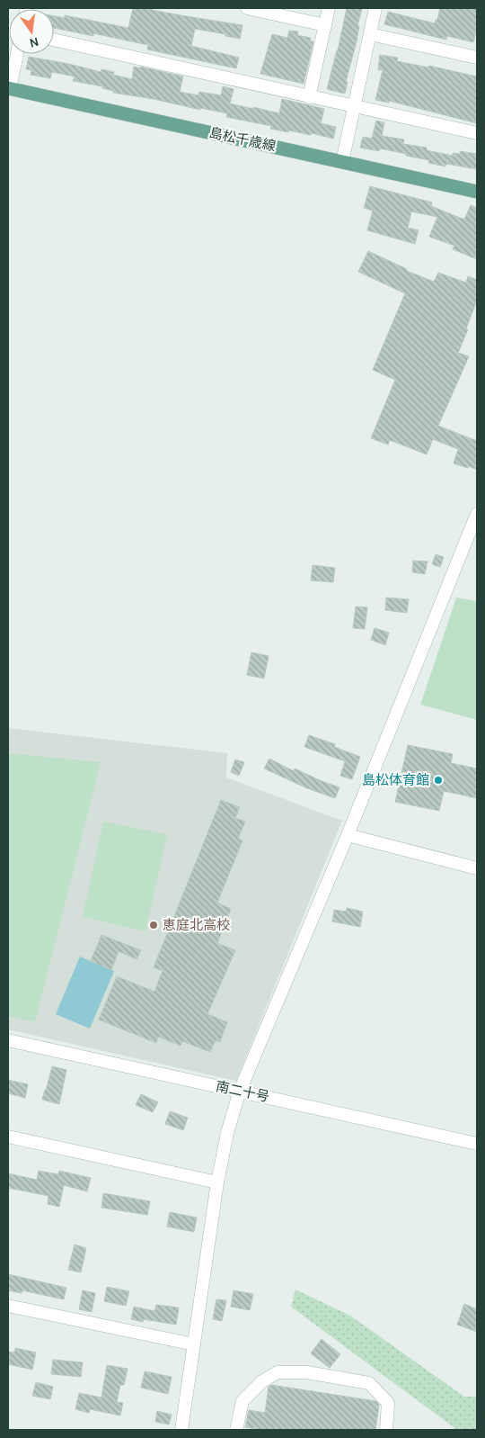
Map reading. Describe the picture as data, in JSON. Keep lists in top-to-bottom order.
{
  "streets": {
    "main road": ["島松千歳線"],
    "street": ["南二十号"]
  },
  "places": ["島松体育館", "恵庭北高校"],
  "north": "bottom"
}
